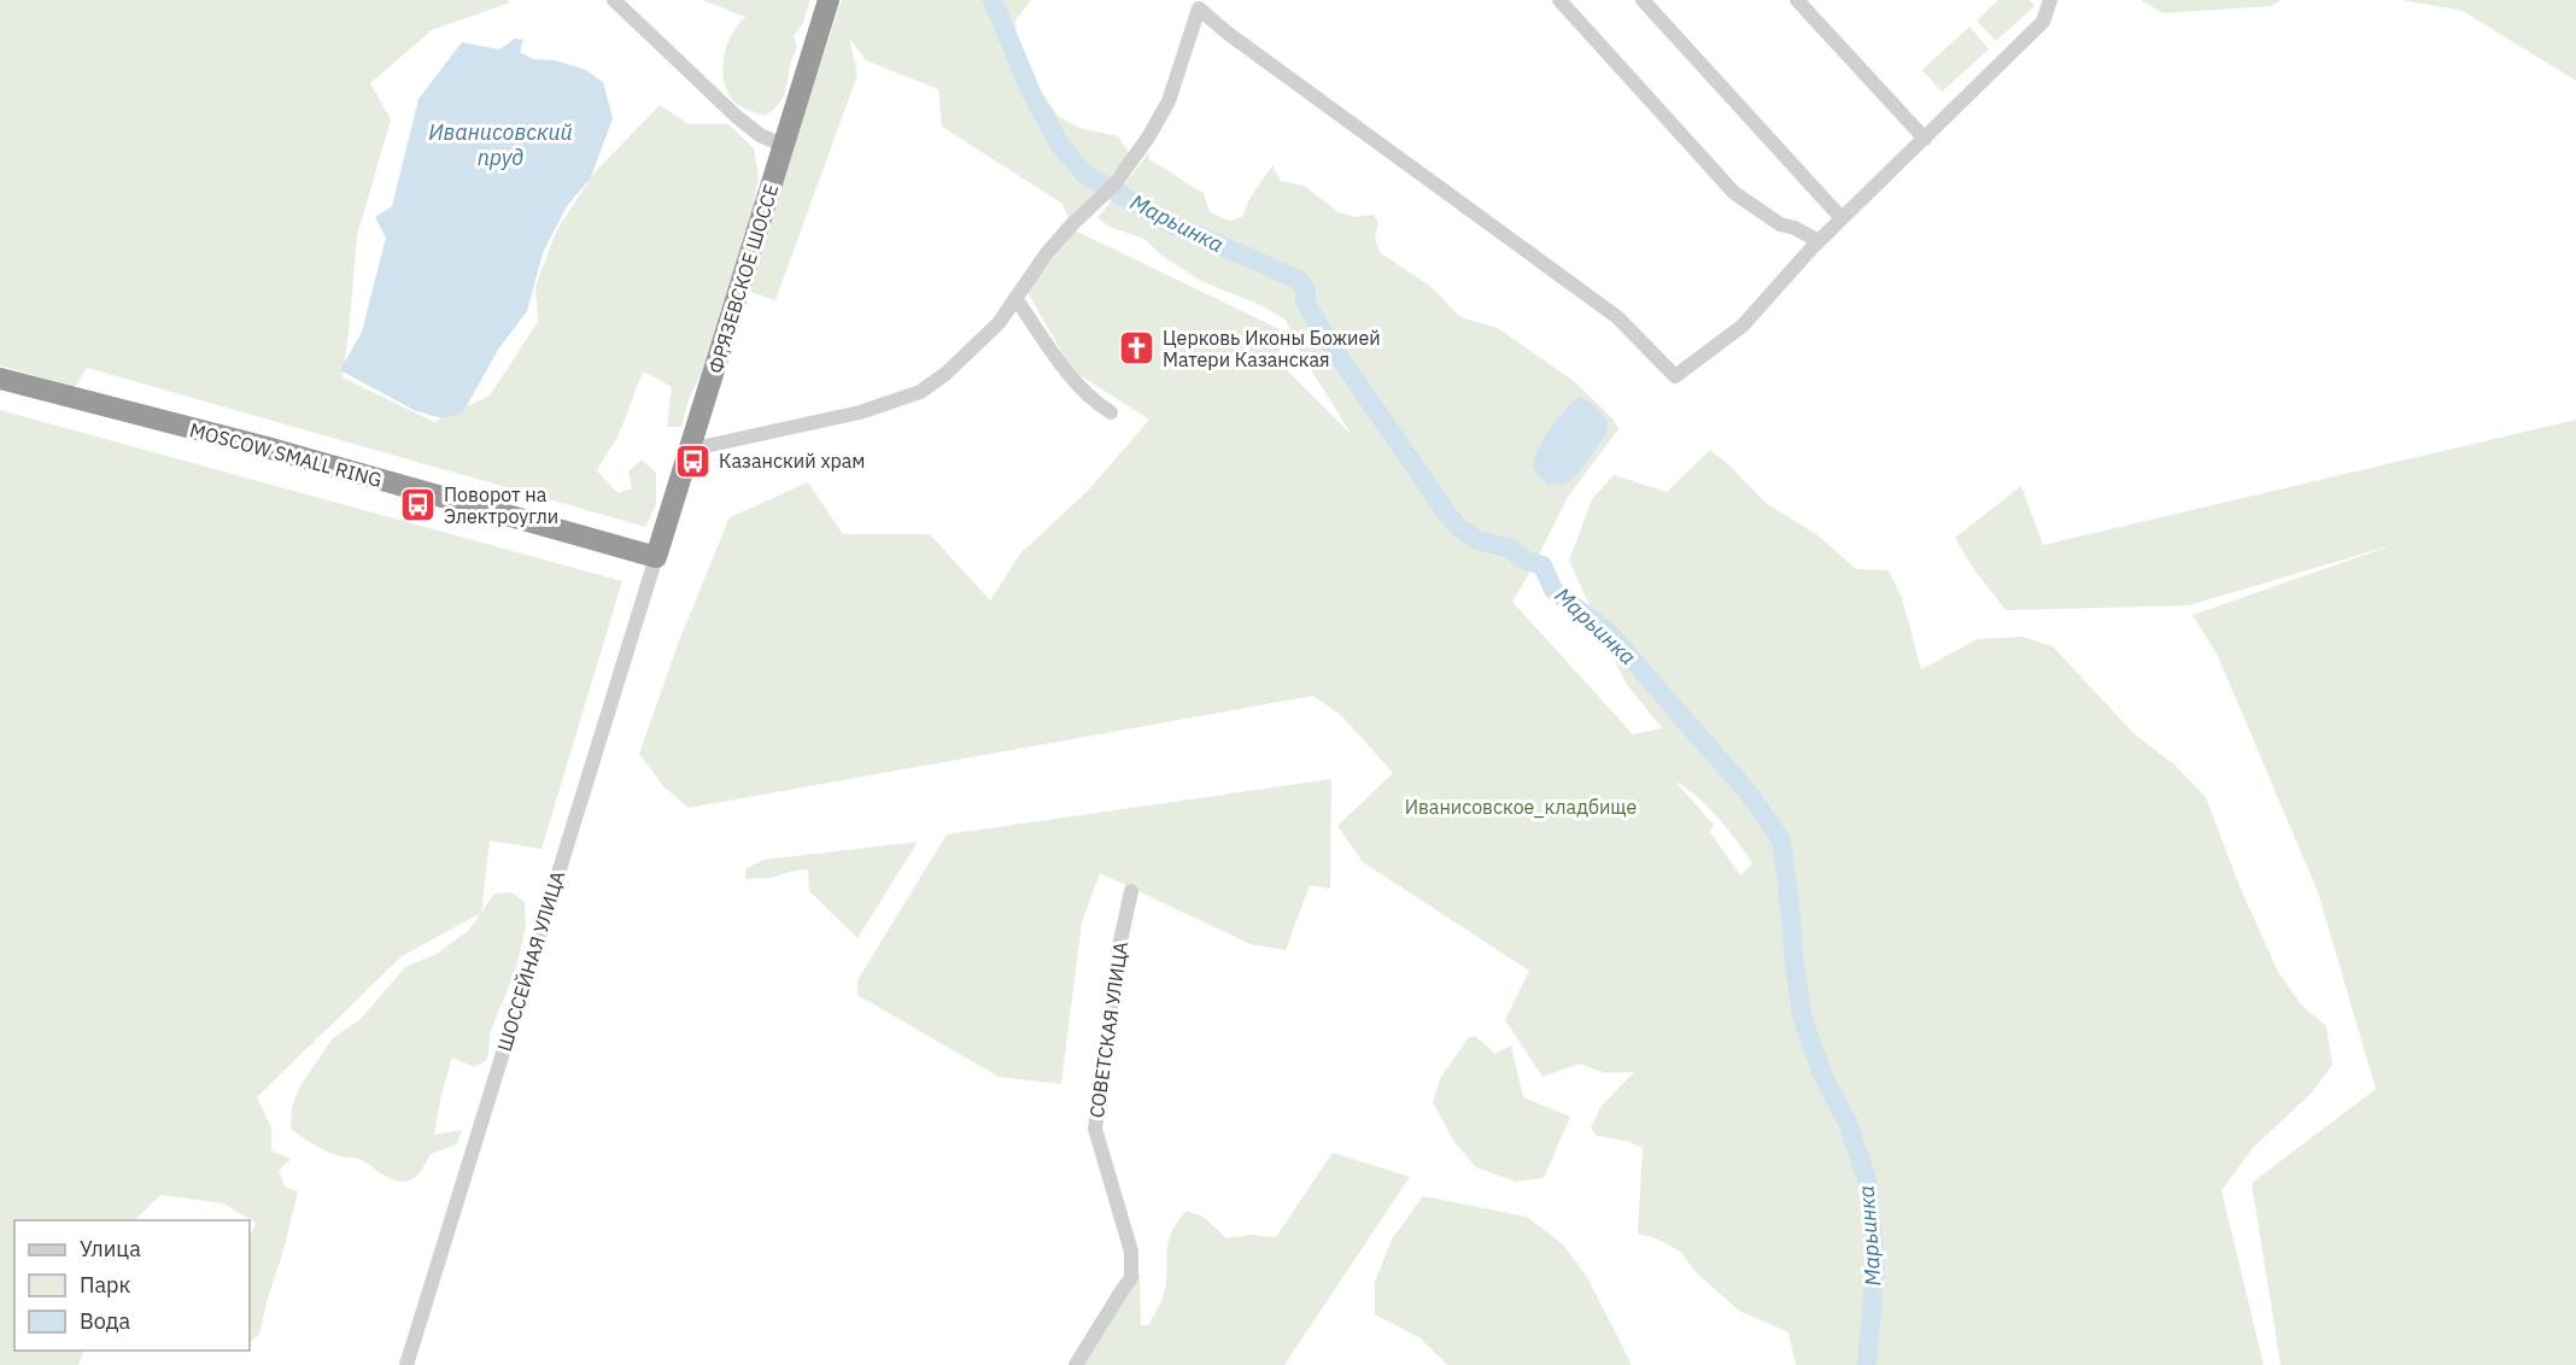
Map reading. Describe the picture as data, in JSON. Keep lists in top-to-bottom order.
{
  "streets": {
    "highway": ["ФРЯЗЕВСКОЕ ШОССЕ", "MOSCOW SMALL RING"],
    "street": ["ШОССЕЙНАЯ УЛИЦА", "СОВЕТСКАЯ УЛИЦА"]
  },
  "crossings": [
    ["ФРЯЗЕВСКОЕ ШОССЕ", "MOSCOW SMALL RING"],
    ["ФРЯЗЕВСКОЕ ШОССЕ", "ШОССЕЙНАЯ УЛИЦА"],
    ["MOSCOW SMALL RING", "ШОССЕЙНАЯ УЛИЦА"]
  ],
  "water": ["Иванисовский пруд", "Марьинка"],
  "parks": ["Иванисовское_кладбище"],
  "places": {
    "church": ["Церковь Иконы Божией Матери Казанская"],
    "bus stop": ["Казанский храм", "Поворот на Электроугли"]
  },
  "legend": ["Улица", "Парк", "Вода"]
}
